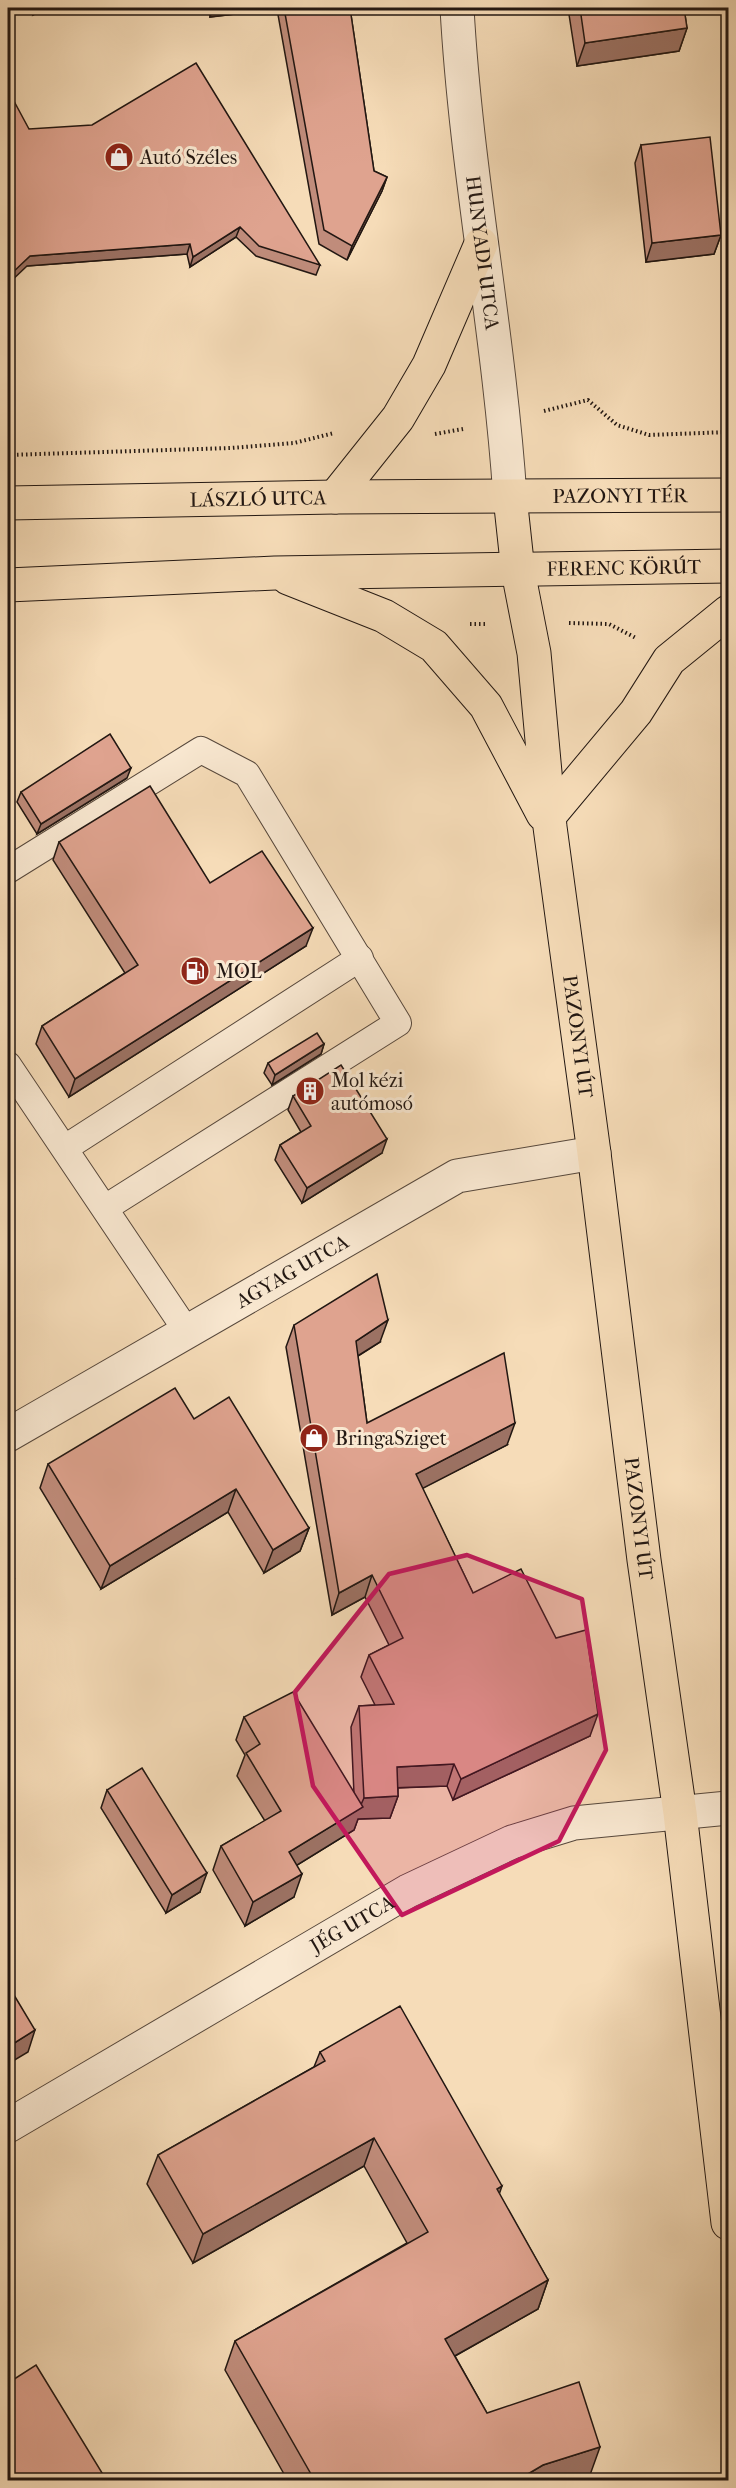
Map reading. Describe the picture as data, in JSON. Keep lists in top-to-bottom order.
{
  "streets": {
    "main road": [
      "PAZONYI TÉR",
      "LÁSZLÓ UTCA",
      "FERENC KÖRÚT",
      "PAZONYI ÚT"
    ],
    "street": ["HUNYADI UTCA", "AGYAG UTCA", "JÉG UTCA"]
  },
  "crossings": [
    ["HUNYADI UTCA", "PAZONYI TÉR"],
    ["HUNYADI UTCA", "LÁSZLÓ UTCA"],
    ["PAZONYI TÉR", "LÁSZLÓ UTCA"],
    ["PAZONYI ÚT", "AGYAG UTCA"],
    ["PAZONYI ÚT", "JÉG UTCA"]
  ],
  "places": {
    "shop": ["Autó Széles", "BringaSziget"],
    "fuel station": ["MOL"],
    "building": ["Mol kézi autómosó"]
  }
}
